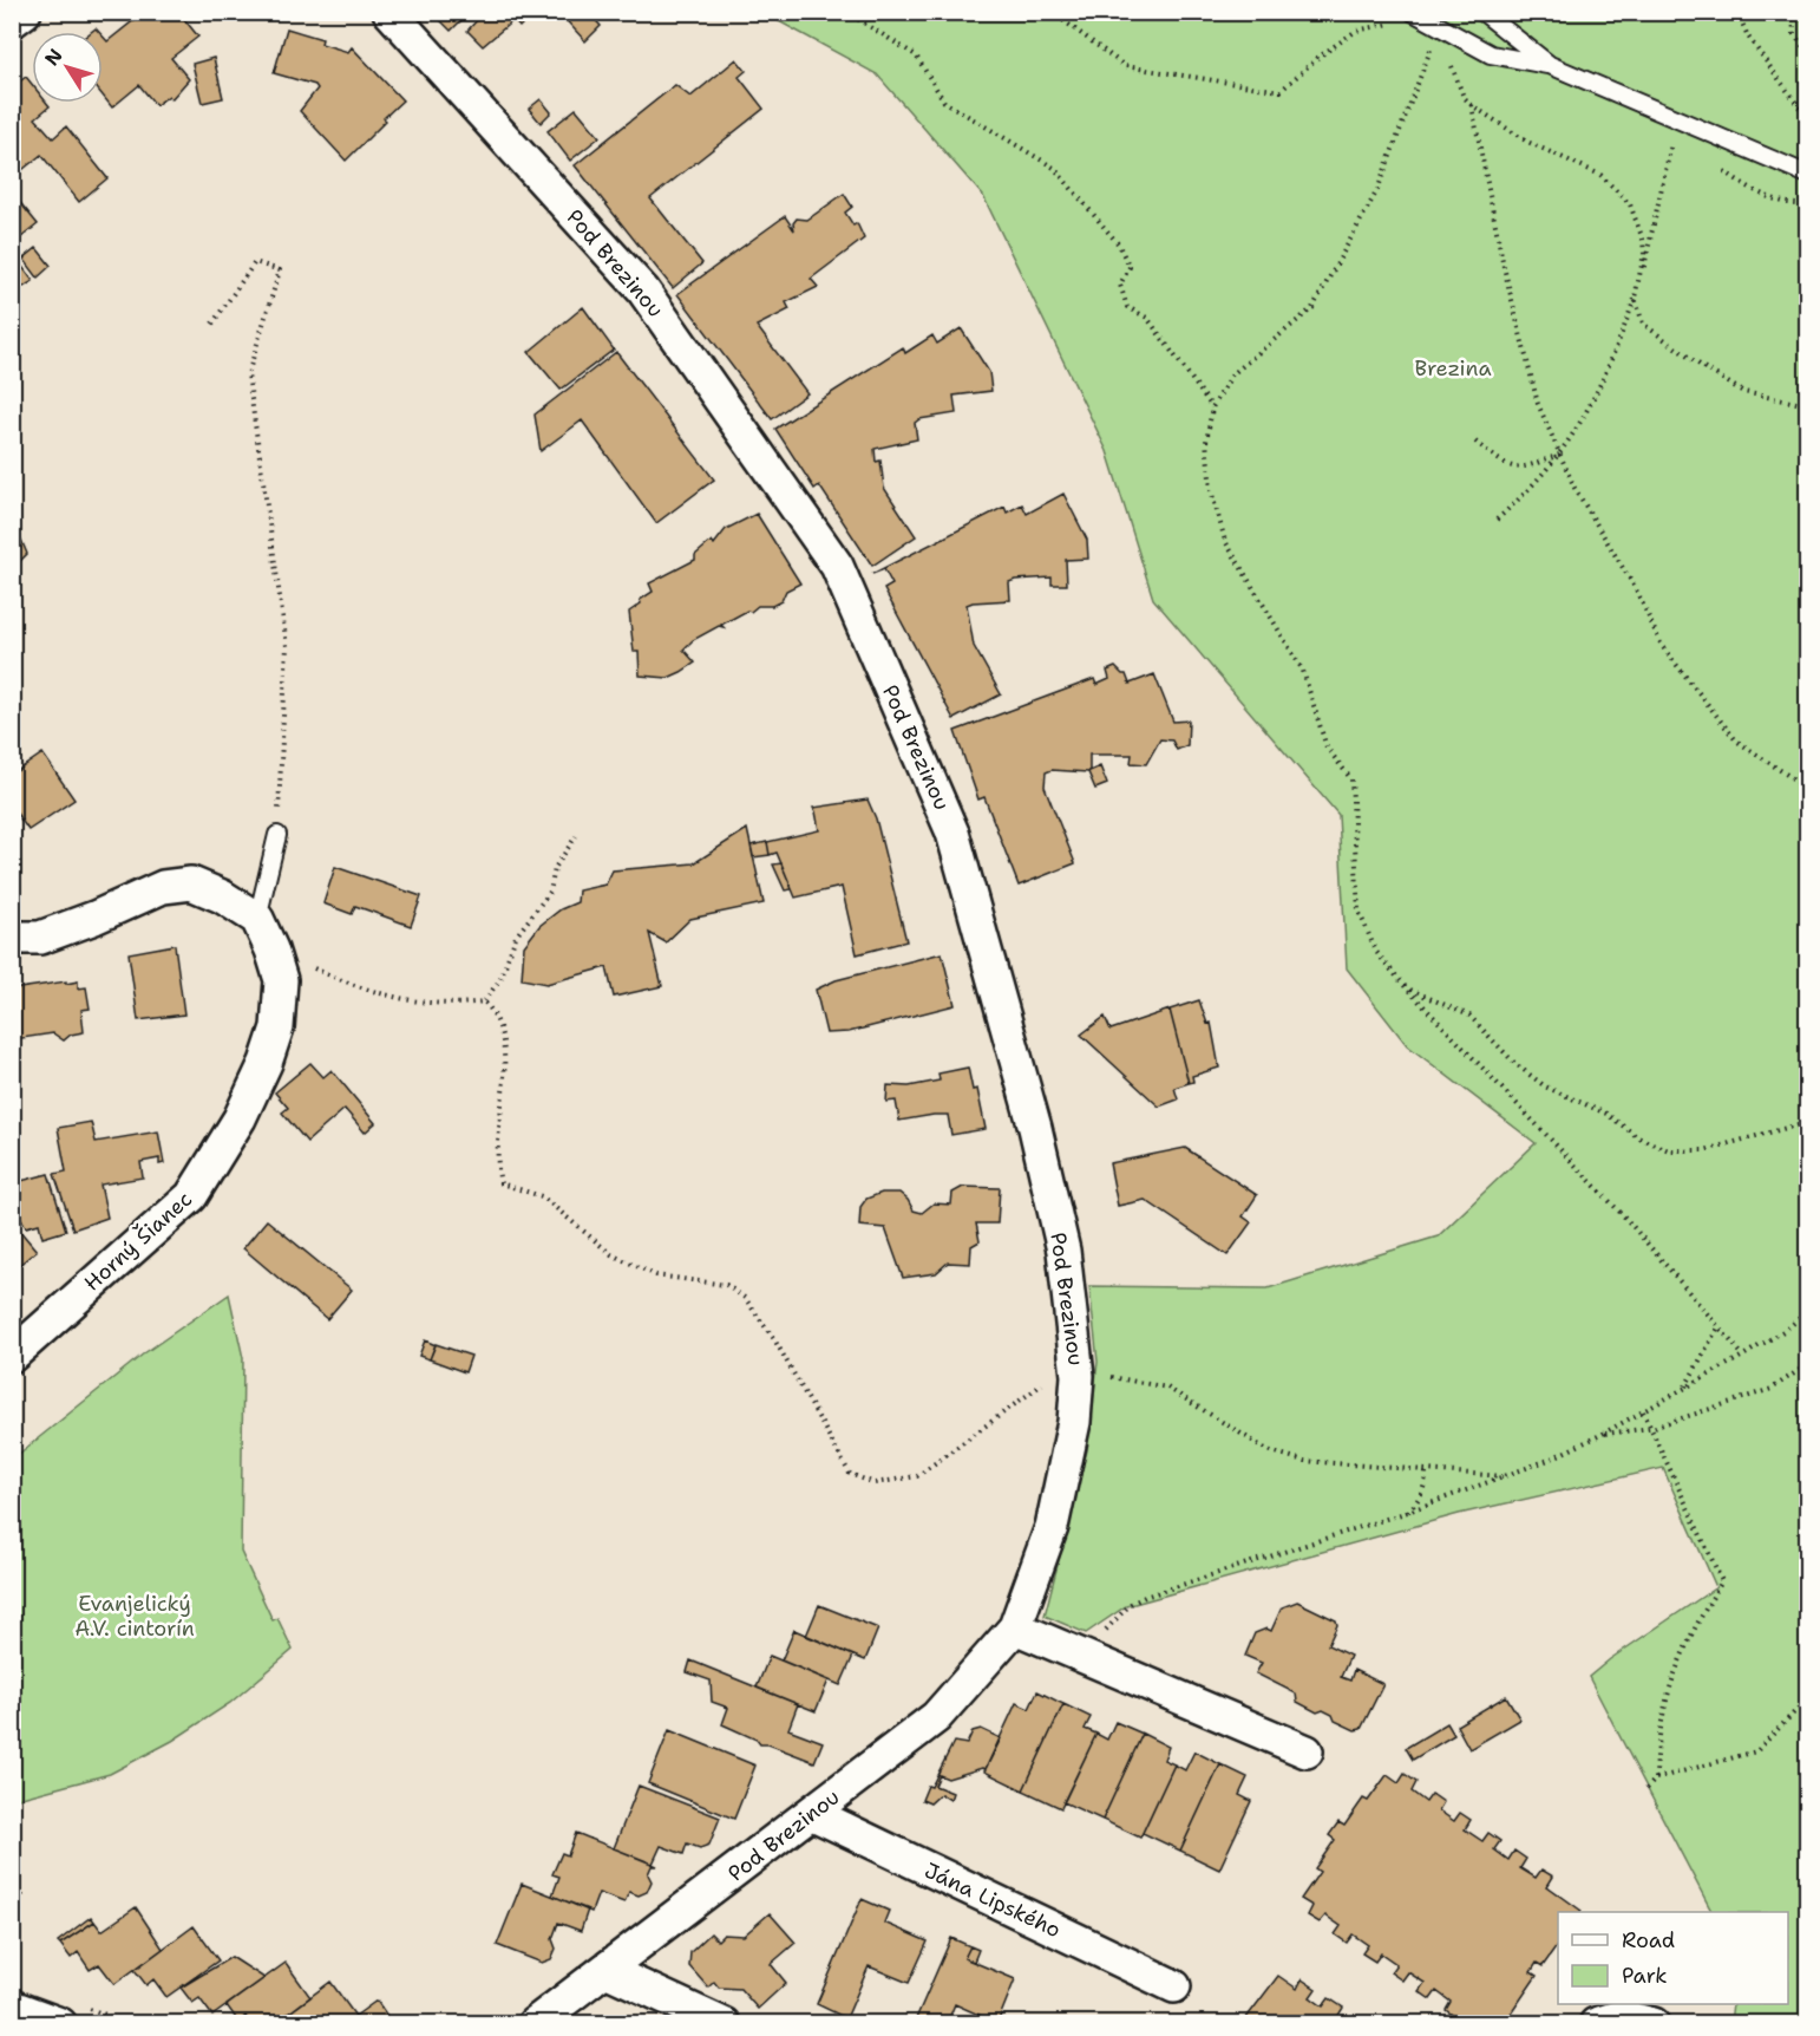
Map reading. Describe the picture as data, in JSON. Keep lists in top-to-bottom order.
{
  "streets": {
    "street": ["Pod Brezinou", "Horný Šianec", "Jána Lipského"]
  },
  "crossings": [
    ["Pod Brezinou", "Jána Lipského"]
  ],
  "parks": ["Brezina", "Evanjelický A.V. cintorín"],
  "legend": ["Road", "Park"],
  "north": "top left"
}
